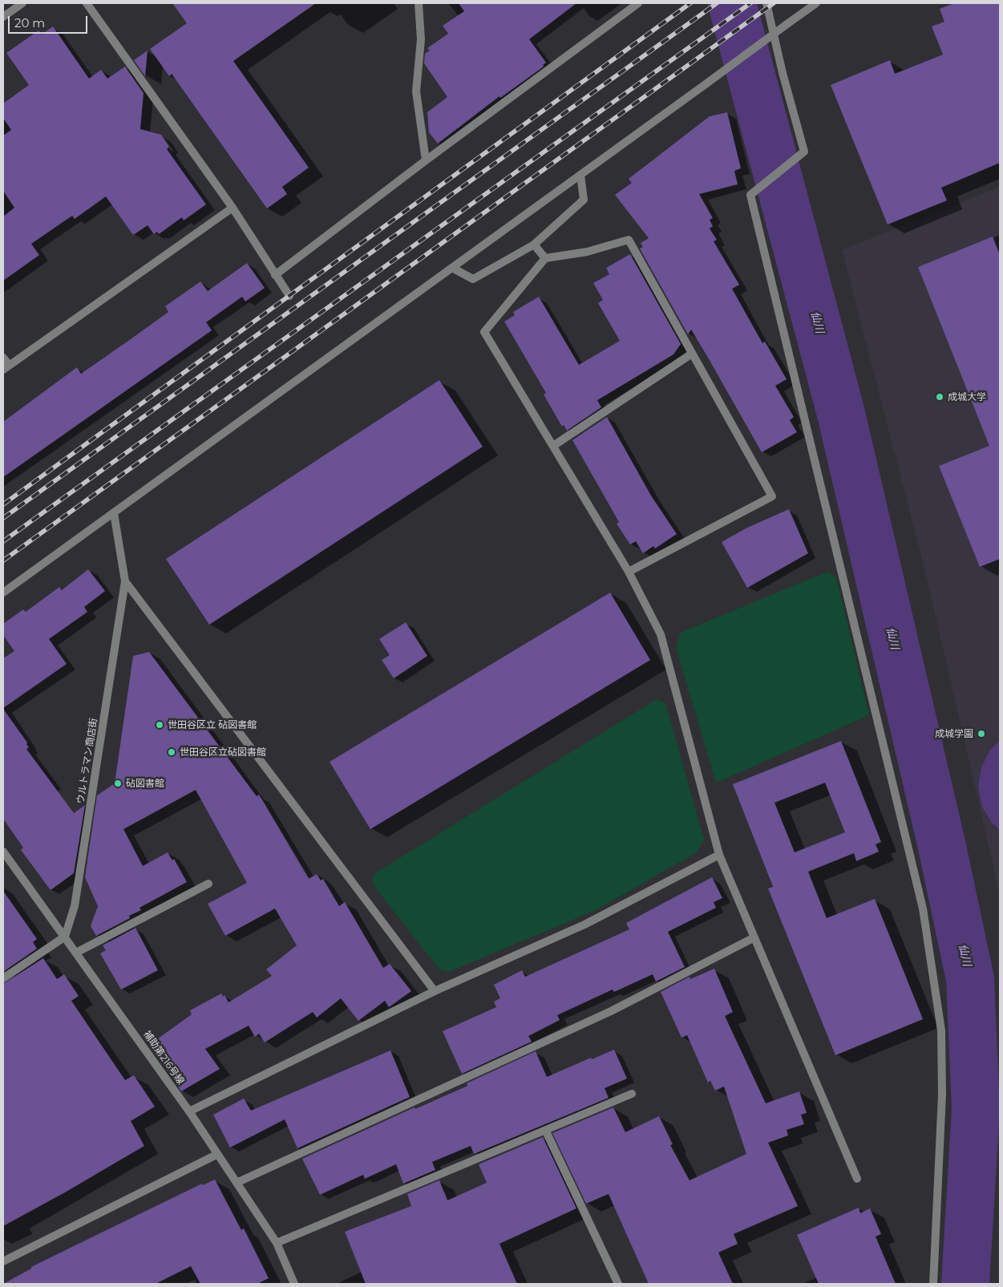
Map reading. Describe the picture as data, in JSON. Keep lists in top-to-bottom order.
{
  "streets": {
    "street": ["ウルトラマン商店街", "補助第216号線"]
  },
  "crossings": [
    ["ウルトラマン商店街", "補助第216号線"]
  ],
  "water": ["仙川"],
  "places": [
    "成城大学",
    "世田谷区立 砧図書館",
    "成城学園",
    "世田谷区立砧図書館",
    "砧図書館"
  ],
  "scale_bar": "20 m"
}
